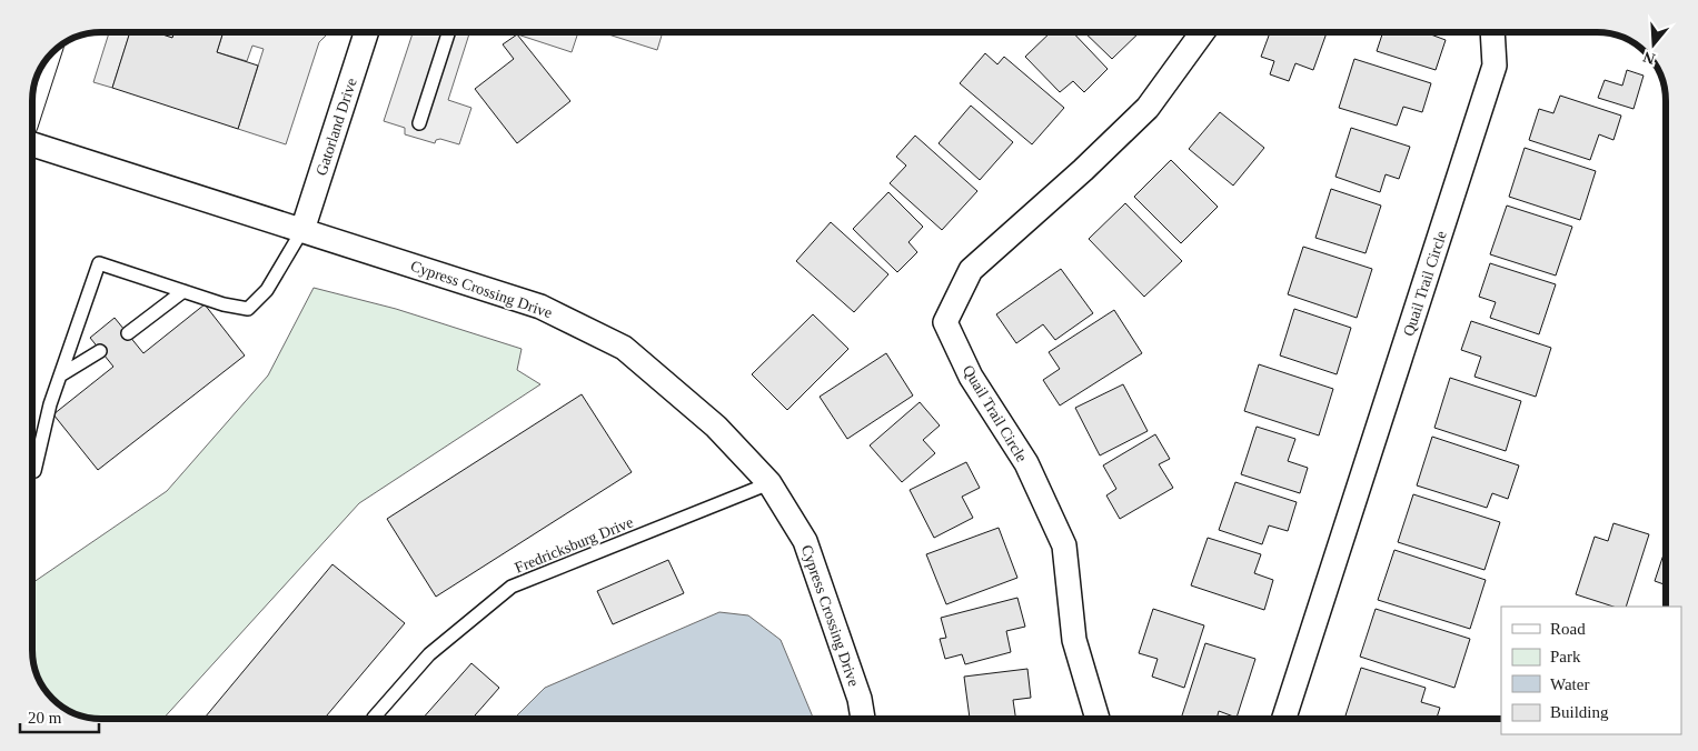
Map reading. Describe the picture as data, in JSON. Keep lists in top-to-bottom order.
{
  "streets": {
    "street": ["Gatorland Drive", "Quail Trail Circle", "Cypress Crossing Drive"],
    "lane": ["Fredricksburg Drive"]
  },
  "crossings": [
    ["Gatorland Drive", "Cypress Crossing Drive"],
    ["Cypress Crossing Drive", "Fredricksburg Drive"]
  ],
  "legend": [
    "Road",
    "Park",
    "Water",
    "Building"
  ],
  "scale_bar": "20 m",
  "north": "bottom"
}
